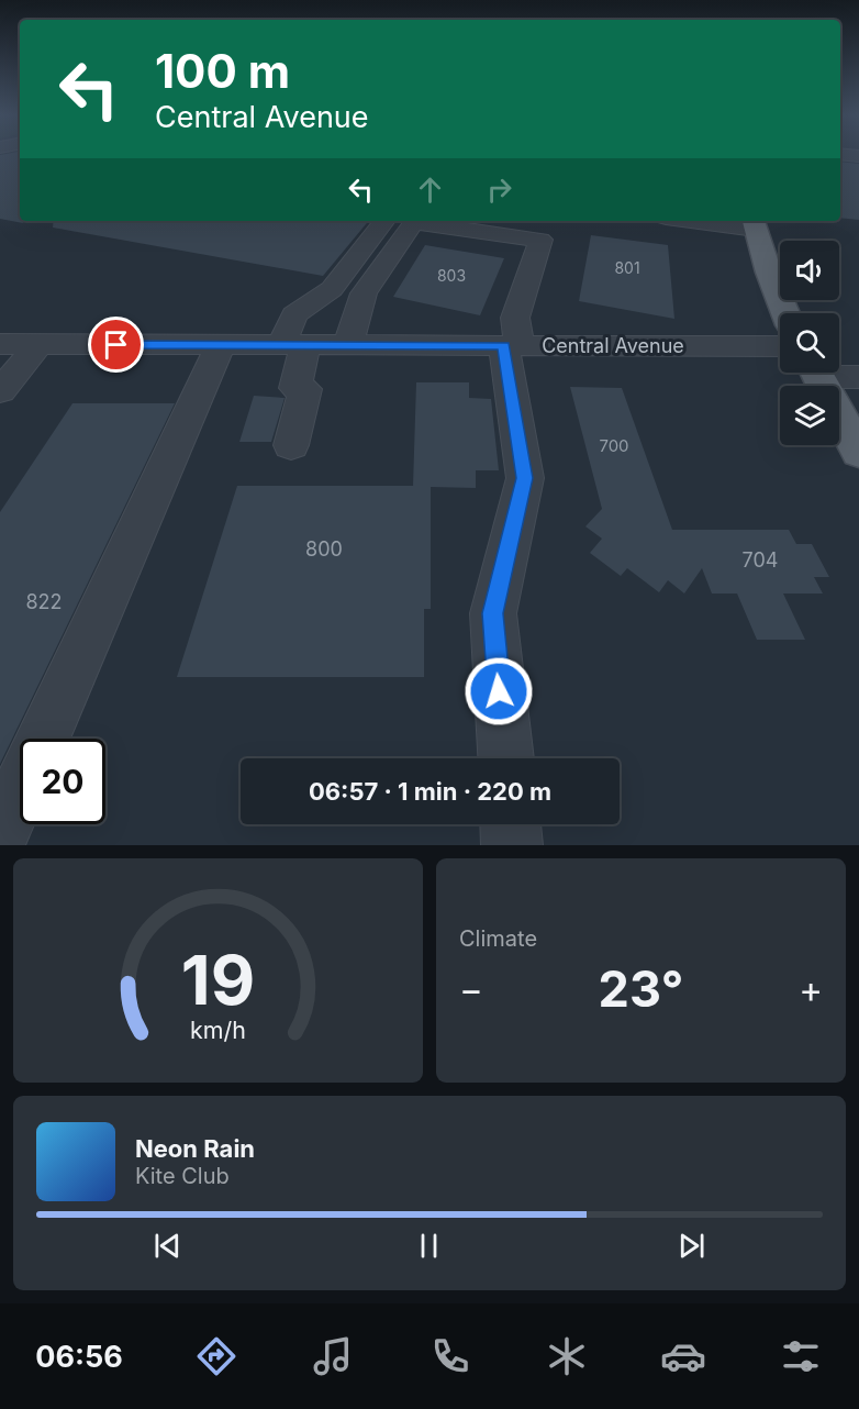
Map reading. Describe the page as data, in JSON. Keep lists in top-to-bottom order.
{
  "streets": {
    "street": ["Central Avenue"]
  },
  "house_numbers": [
    "801",
    "803",
    "700",
    "800",
    "704",
    "822"
  ],
  "page": {
    "turn": ["100 m", "Central Avenue"],
    "limit": "20",
    "trip": "06:57 · 1 min · 220 m",
    "tile": "Climate",
    "heat": ["−", "23°", "+"],
    "song": ["Neon Rain", "Kite Club"],
    "tabs": "06:56",
    "gauge": ["19", "km/h"]
  }
}
